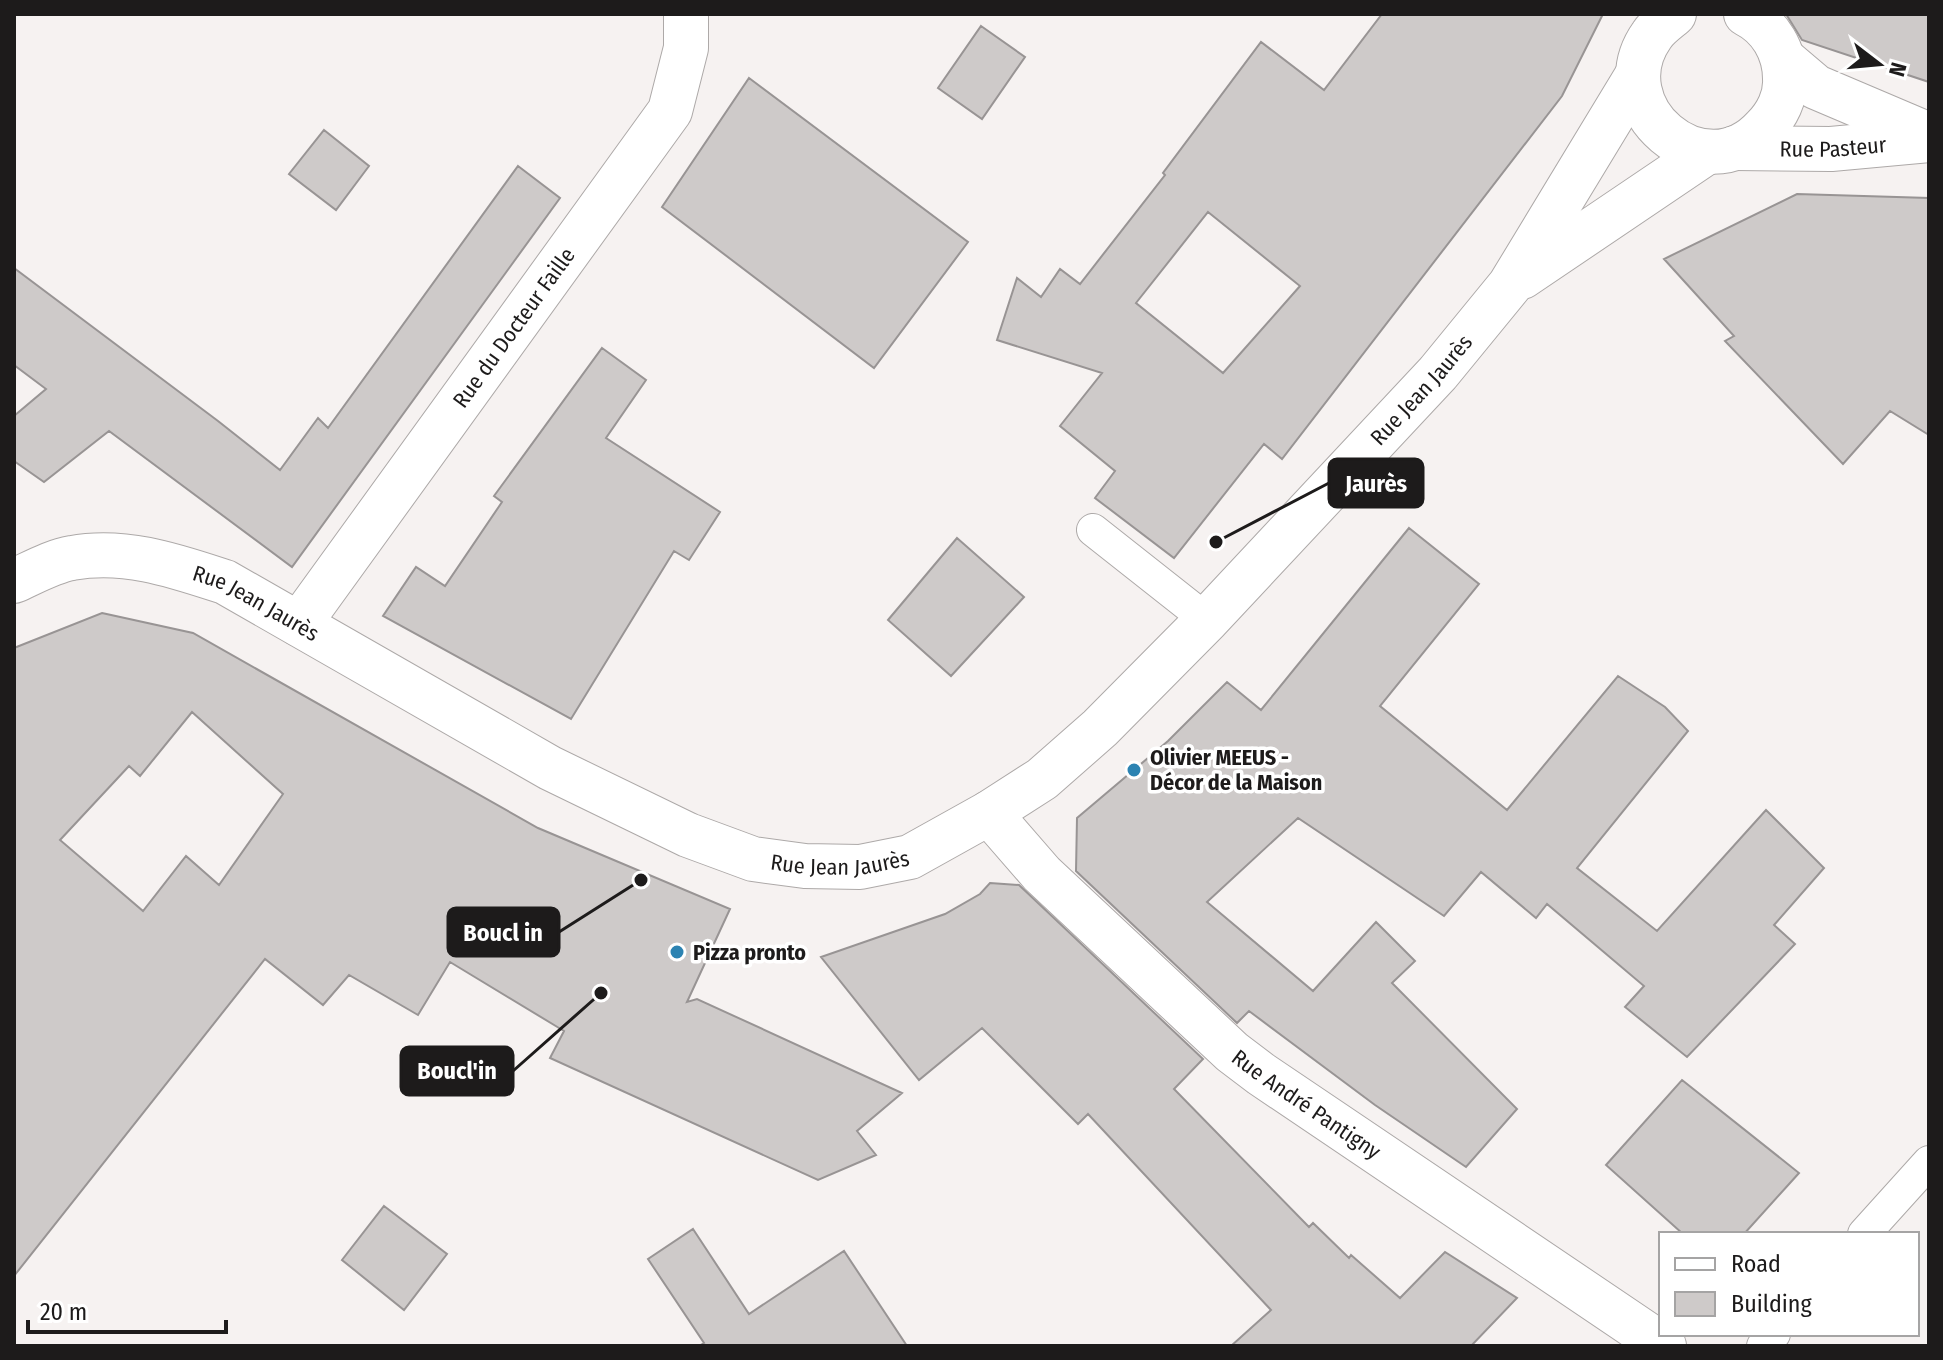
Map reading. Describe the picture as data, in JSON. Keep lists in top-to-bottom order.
{
  "streets": {
    "street": [
      "Rue Pasteur",
      "Rue du Docteur Faille",
      "Rue Jean Jaurès",
      "Rue André Pantigny"
    ]
  },
  "crossings": [
    ["Rue Pasteur", "Rue Jean Jaurès"],
    ["Rue du Docteur Faille", "Rue Jean Jaurès"],
    ["Rue Jean Jaurès", "Rue André Pantigny"]
  ],
  "places": [
    "Jaurès",
    "Olivier MEEUS - Décor de la Maison",
    "Boucl in",
    "Pizza pronto",
    "Boucl'in"
  ],
  "legend": ["Road", "Building"],
  "scale_bar": "20 m",
  "north": "right"
}
